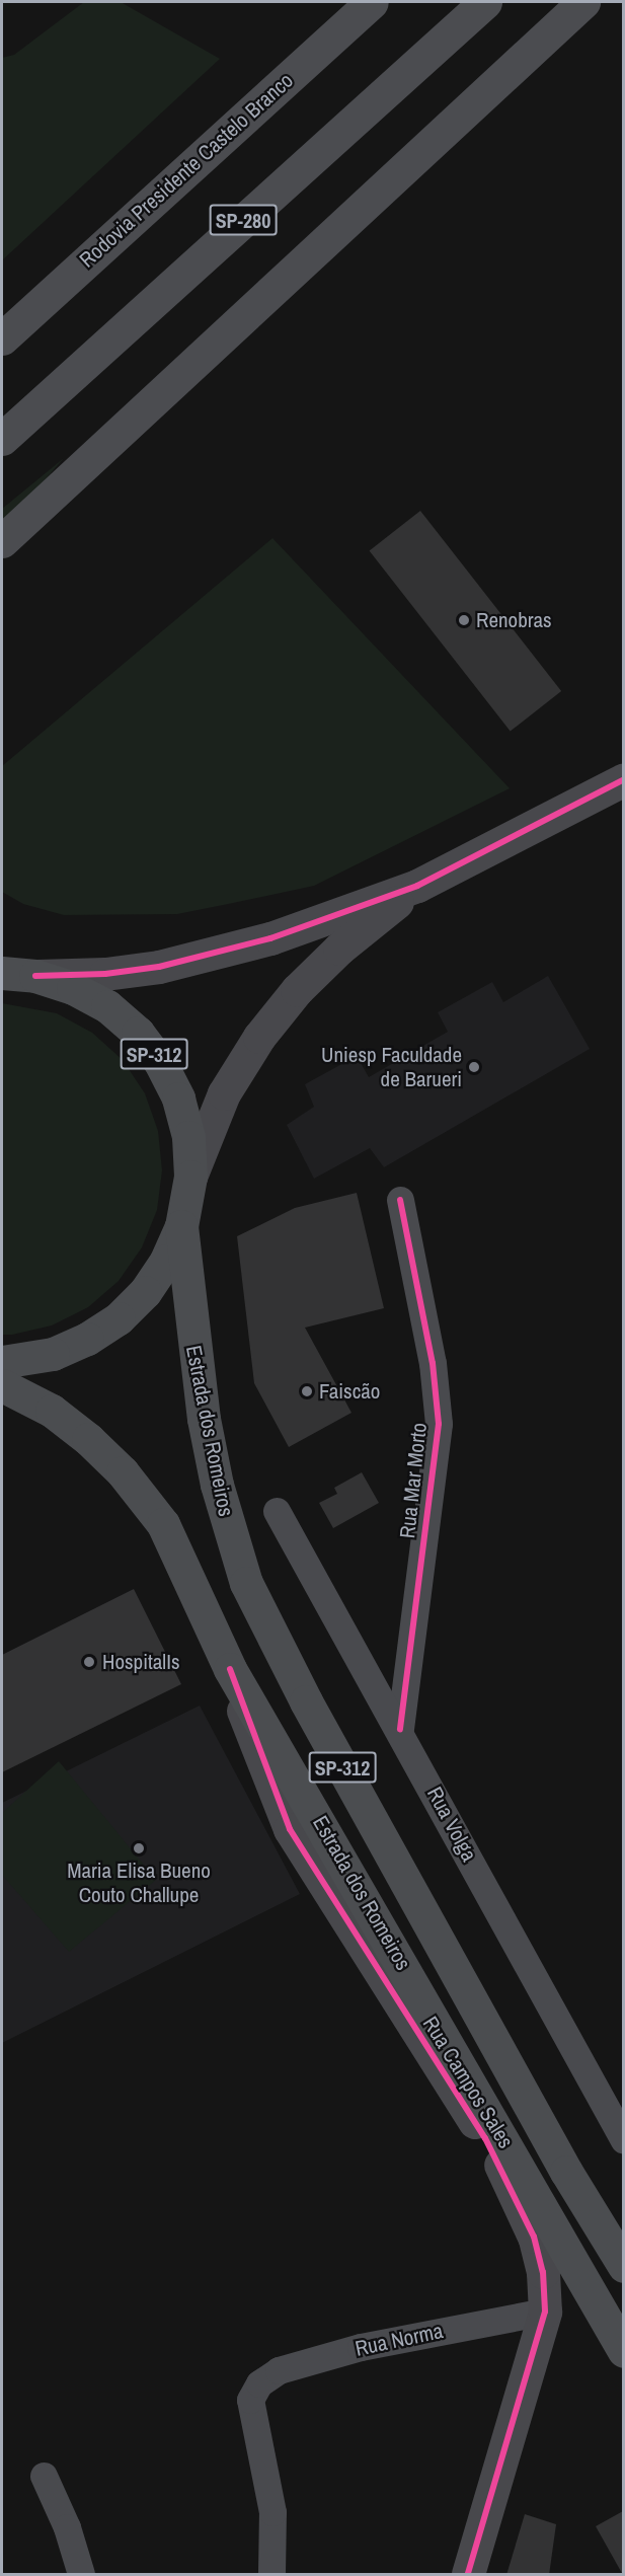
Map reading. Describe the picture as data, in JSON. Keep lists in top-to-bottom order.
{
  "streets": {
    "highway": ["Rodovia Presidente Castelo Branco", "SP-280"],
    "main road": ["SP-312", "Estrada dos Romeiros"],
    "street": [
      "Rua Mar Morto",
      "Rua Volga",
      "Rua Campos Sales",
      "Rua Norma"
    ]
  },
  "crossings": [
    ["SP-312", "Estrada dos Romeiros"],
    ["Estrada dos Romeiros", "Rua Campos Sales"],
    ["Rua Mar Morto", "Rua Volga"],
    ["Rua Campos Sales", "Rua Norma"]
  ],
  "places": [
    "Renobras",
    "Uniesp Faculdade de Barueri",
    "Faiscão",
    "HospitalIs",
    "Maria Elisa Bueno Couto Challupe"
  ]
}
